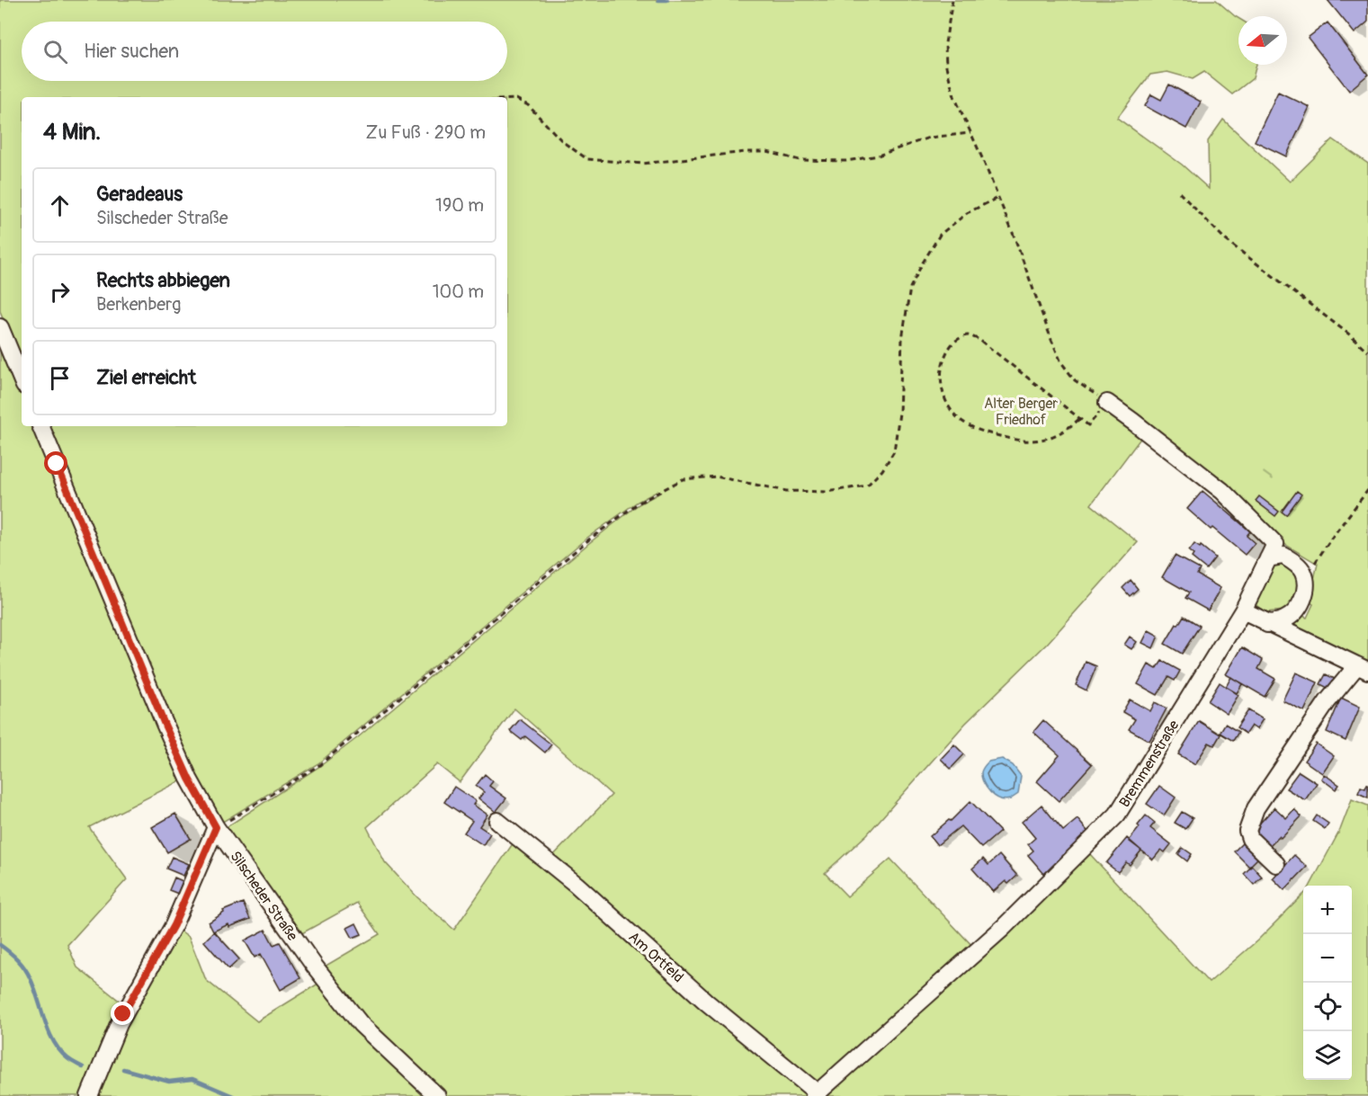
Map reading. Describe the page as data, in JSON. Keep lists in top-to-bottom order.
{
  "streets": {
    "street": ["Bremmenstraße", "Silscheder Straße", "Am Ortfeld"]
  },
  "crossings": [
    ["Bremmenstraße", "Am Ortfeld"]
  ],
  "parks": ["Alter Berger Friedhof"],
  "north": "left",
  "page": {
    "search": "Hier suchen",
    "heading": ["4 Min.", "Zu Fuß · 290 m"],
    "list": [
      ["Geradeaus", "Silscheder Straße", "190 m"],
      ["Rechts abbiegen", "Berkenberg", "100 m"],
      "Ziel erreicht"
    ],
    "map_buttons": ["+", "−"]
  }
}
